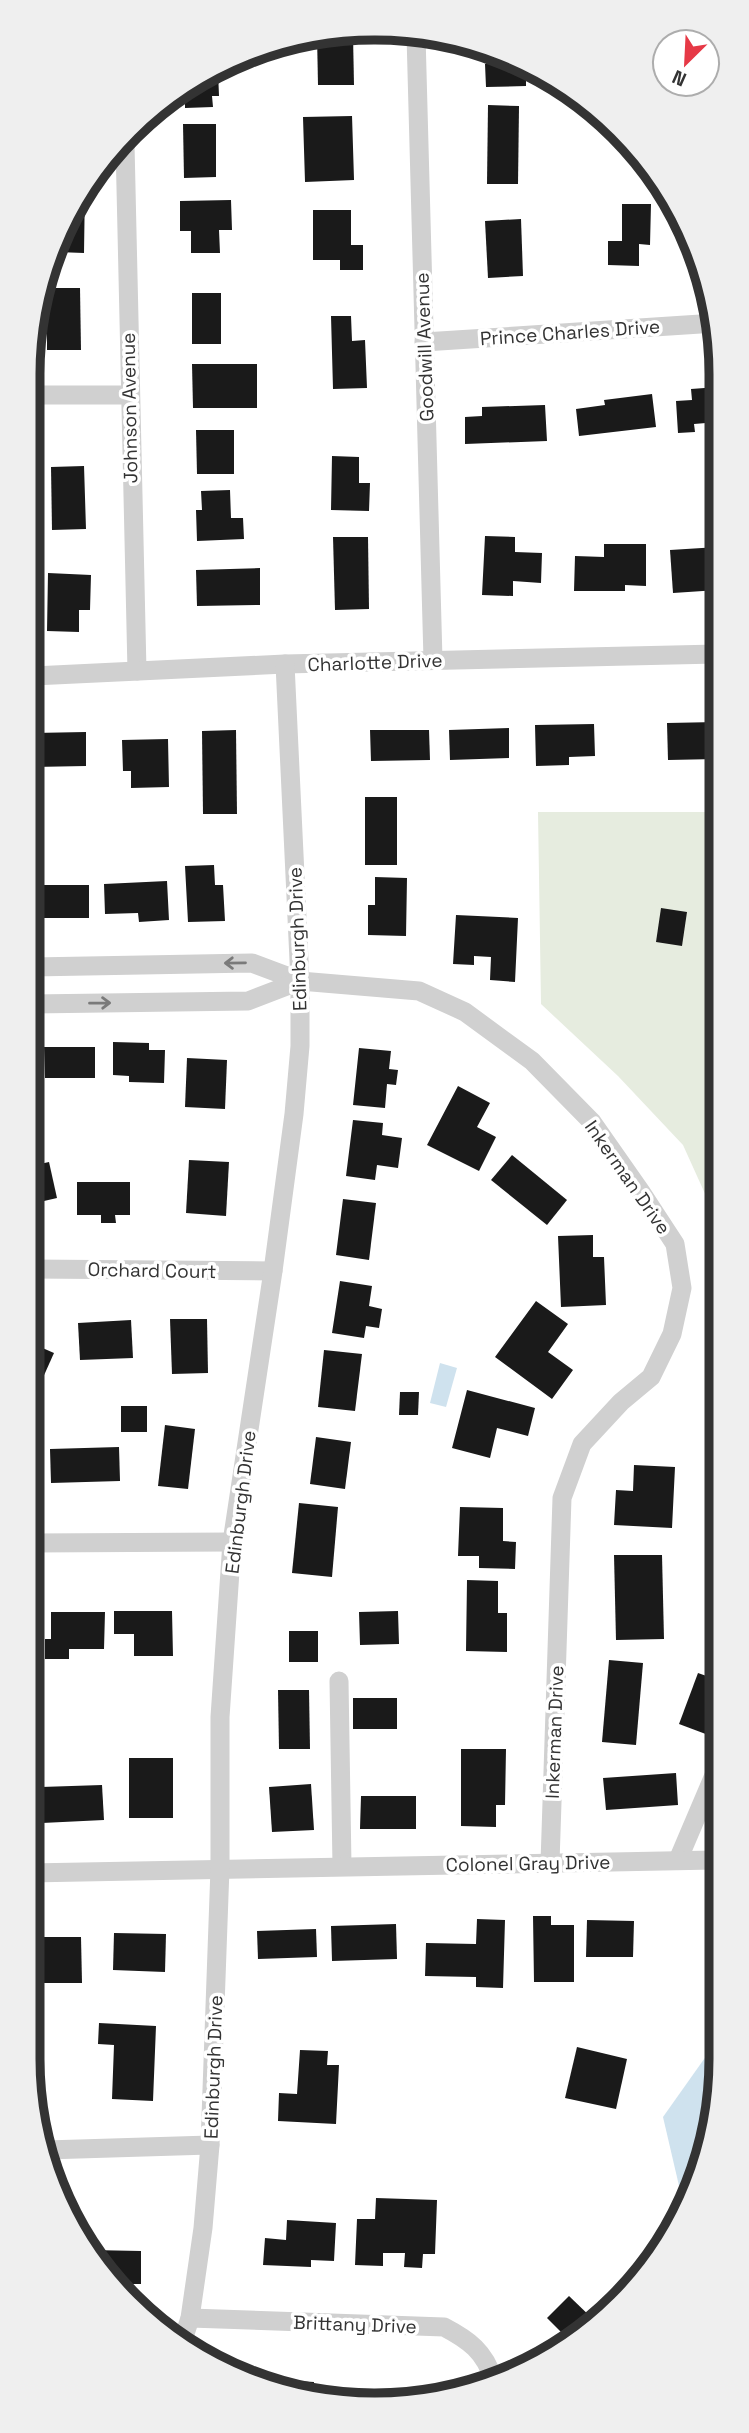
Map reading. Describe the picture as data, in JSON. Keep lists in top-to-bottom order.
{
  "streets": {
    "street": [
      "Prince Charles Drive",
      "Goodwill Avenue",
      "Johnson Avenue",
      "Charlotte Drive",
      "Edinburgh Drive",
      "Inkerman Drive",
      "Orchard Court",
      "Colonel Gray Drive",
      "Brittany Drive"
    ]
  },
  "crossings": [
    ["Prince Charles Drive", "Goodwill Avenue"],
    ["Goodwill Avenue", "Charlotte Drive"],
    ["Johnson Avenue", "Charlotte Drive"],
    ["Charlotte Drive", "Edinburgh Drive"],
    ["Edinburgh Drive", "Inkerman Drive"],
    ["Edinburgh Drive", "Orchard Court"],
    ["Edinburgh Drive", "Colonel Gray Drive"],
    ["Edinburgh Drive", "Brittany Drive"],
    ["Inkerman Drive", "Colonel Gray Drive"]
  ],
  "north": "bottom left"
}
